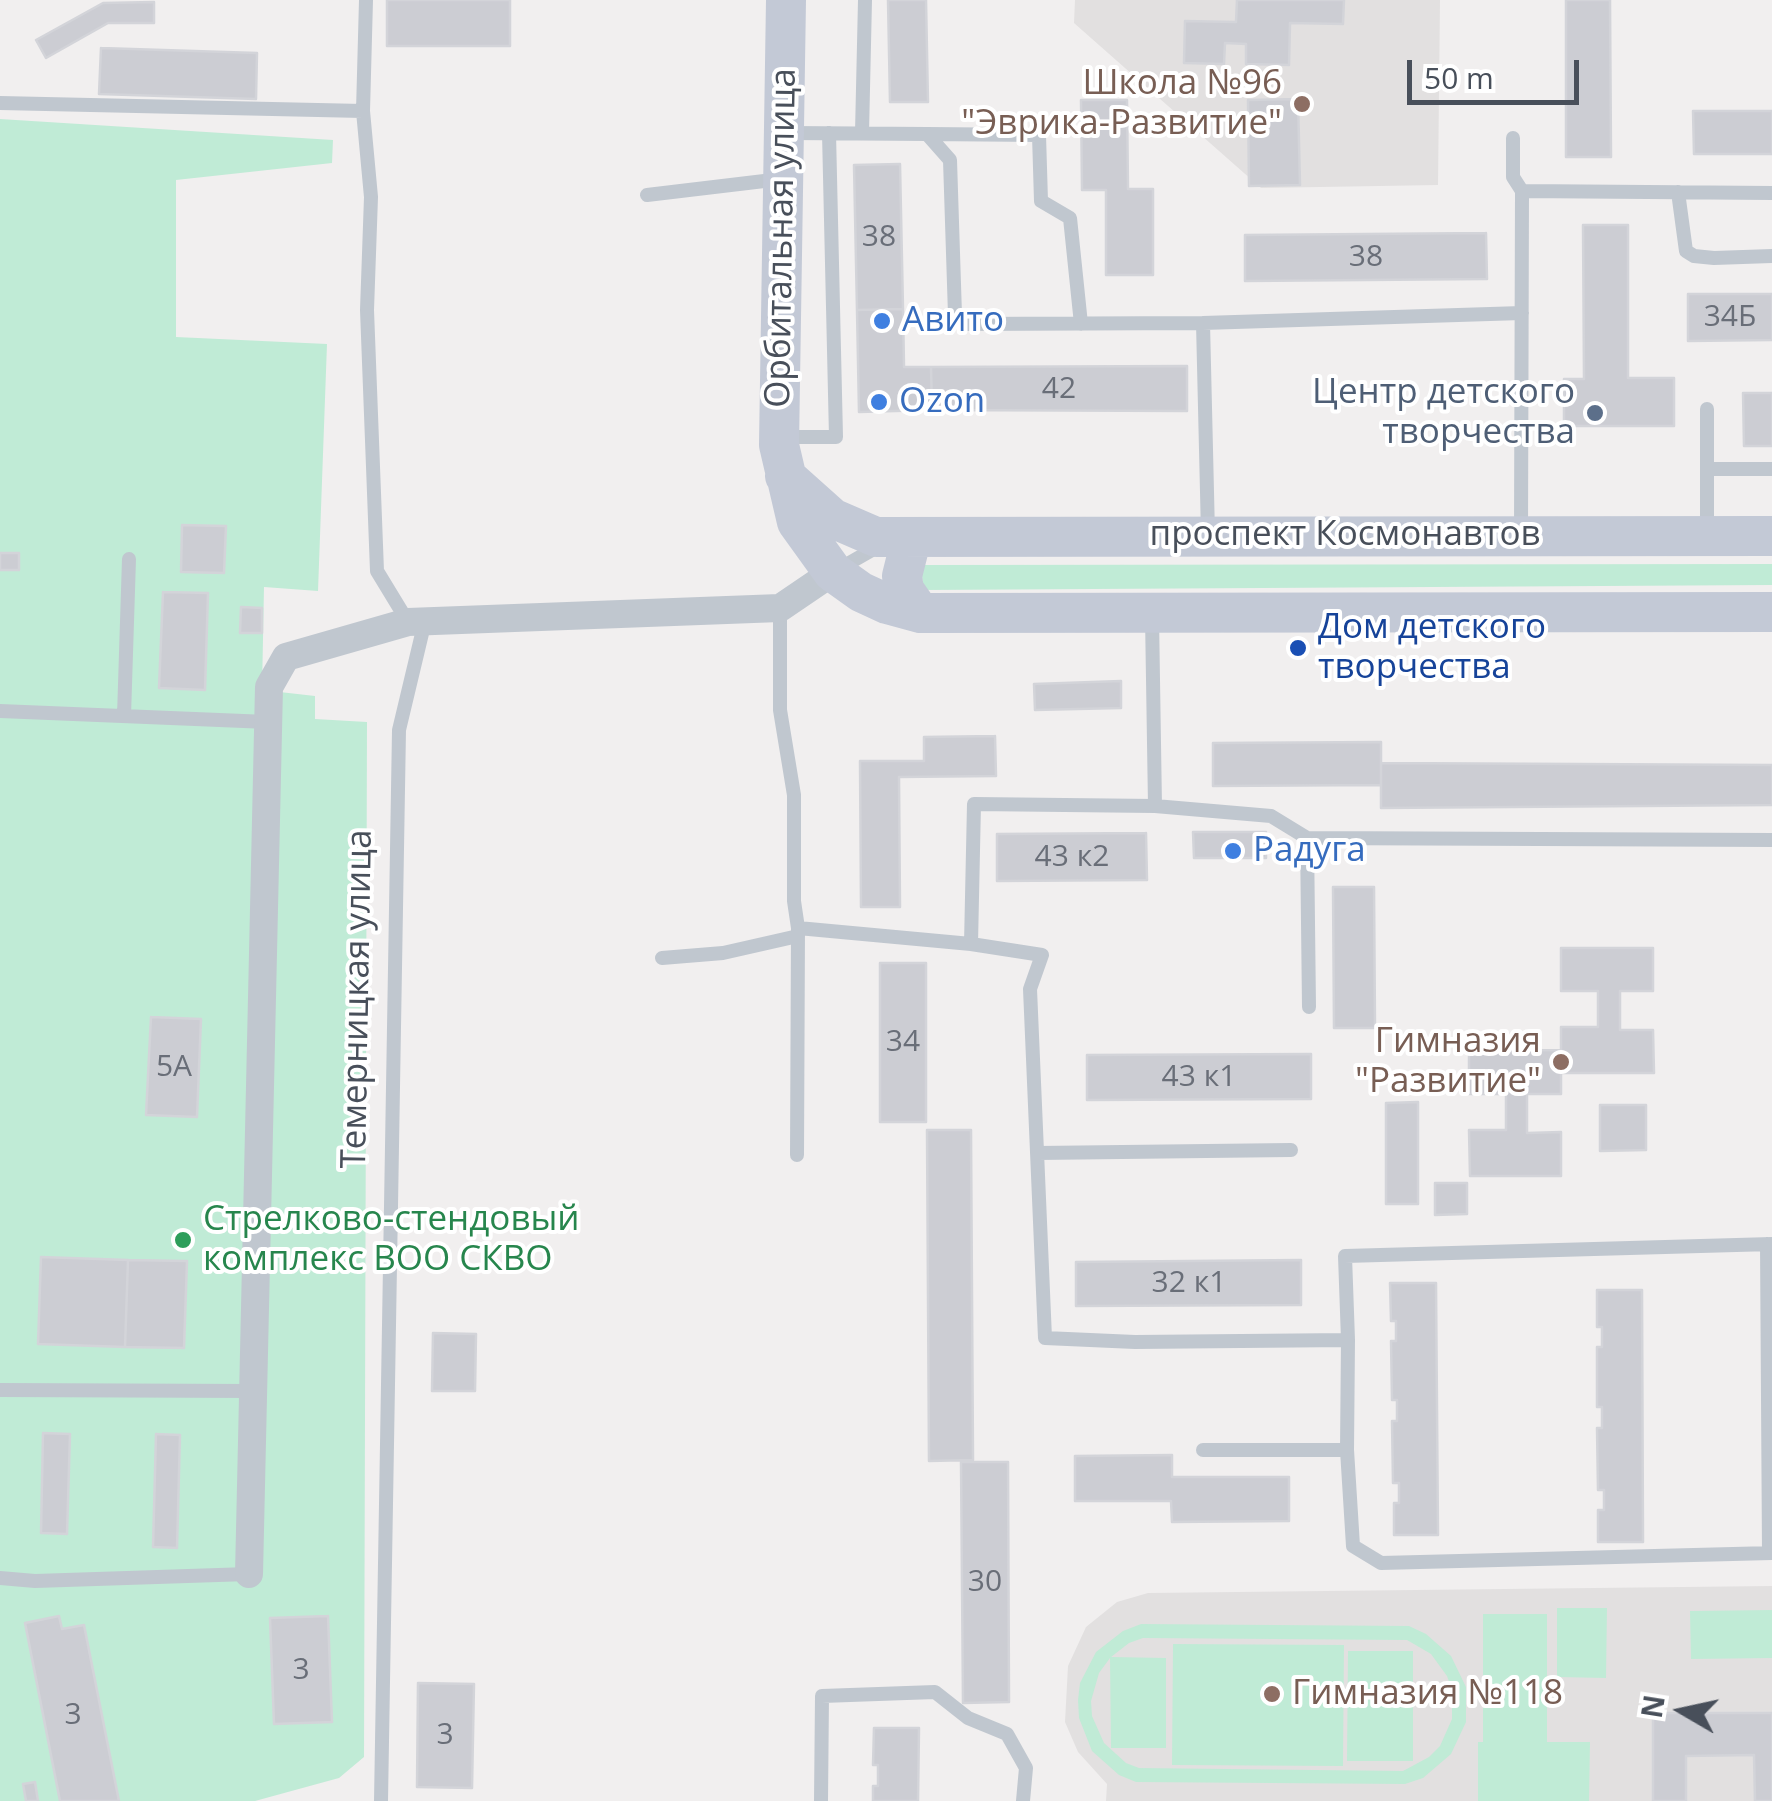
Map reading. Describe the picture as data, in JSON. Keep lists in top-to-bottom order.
{
  "streets": {
    "main road": ["Орбитальная улица", "проспект Космонавтов"],
    "lane": ["Темерницкая улица"]
  },
  "crossings": [
    ["Орбитальная улица", "проспект Космонавтов"]
  ],
  "places": [
    "Школа №96 \"Эврика-Развитие\"",
    "Авито",
    "Ozon",
    "Центр детского творчества",
    "Дом детского творчества",
    "Радуга",
    "Гимназия \"Развитие\"",
    "Стрелково-стендовый комплекс ВОО СКВО",
    "Гимназия №118"
  ],
  "house_numbers": [
    "38",
    "38",
    "34Б",
    "42",
    "43 к2",
    "34",
    "5А",
    "43 к1",
    "32 к1",
    "30",
    "3",
    "3",
    "3"
  ],
  "scale_bar": "50 m",
  "north": "left"
}
